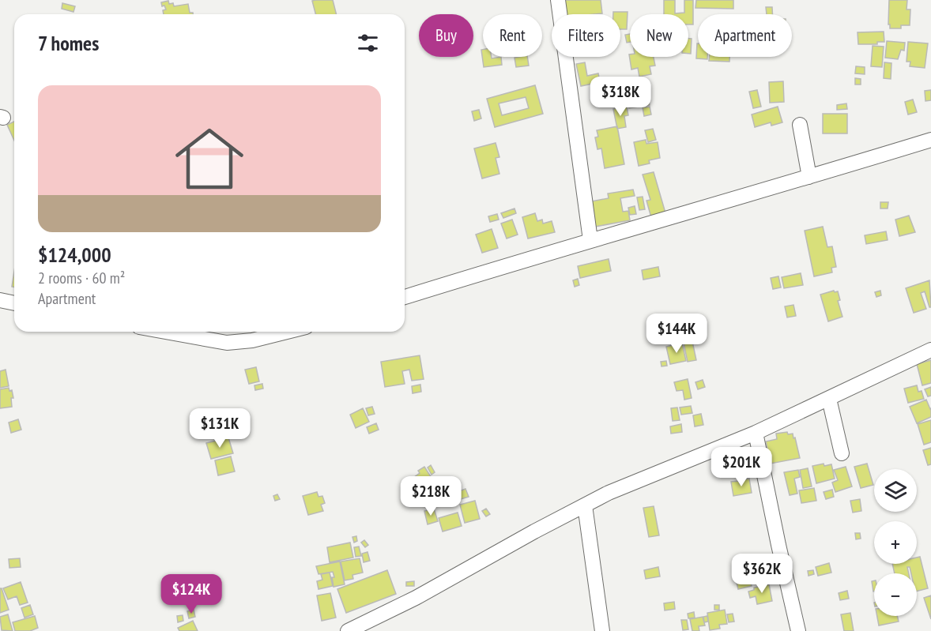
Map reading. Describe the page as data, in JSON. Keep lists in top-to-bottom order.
{
  "page": {
    "chip": [
      "Buy",
      "Rent",
      "Filters",
      "New",
      "Apartment"
    ],
    "heading": "7 homes",
    "list": [
      {
        "name": "$124,000",
        "note": "2 rooms · 60 m² · Apartment"
      }
    ],
    "price": [
      "$318K",
      "$144K",
      "$131K",
      "$201K",
      "$218K",
      "$362K",
      "$124K"
    ],
    "map_buttons": ["+", "−"]
  }
}
